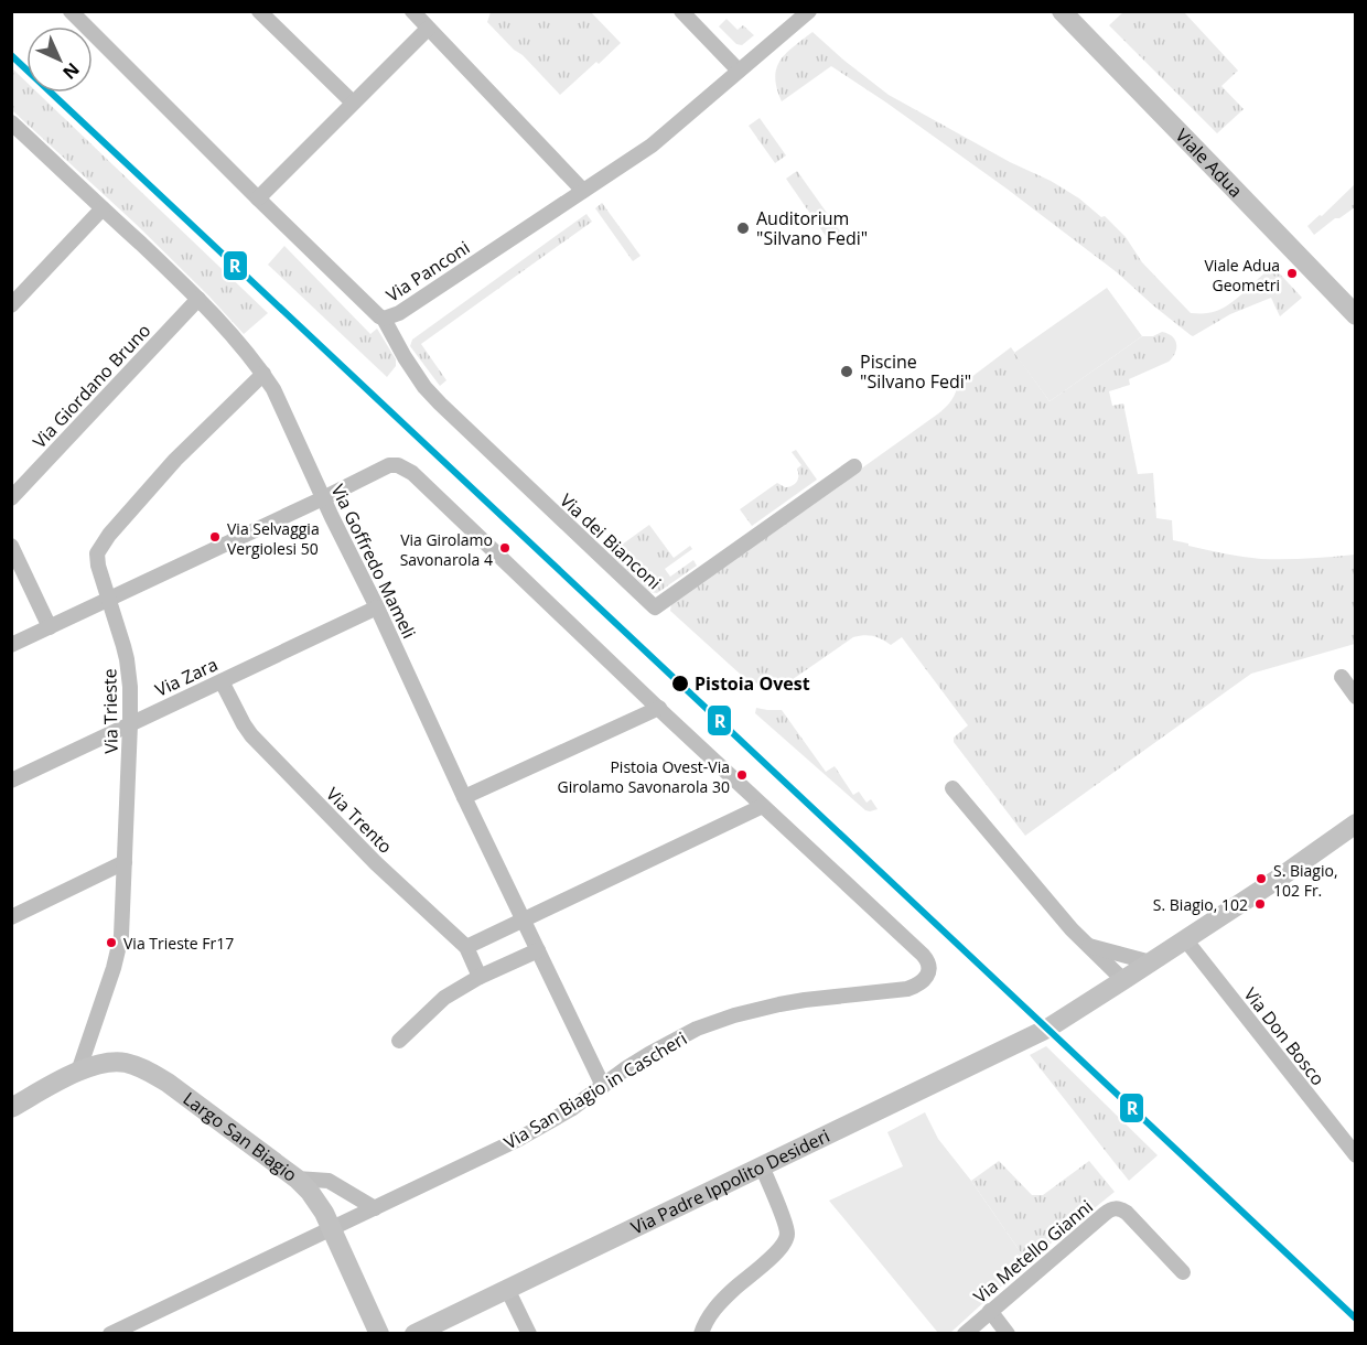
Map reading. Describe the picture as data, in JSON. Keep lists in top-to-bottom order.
{
  "streets": {
    "street": [
      "Viale Adua",
      "Via Panconi",
      "Via Giordano Bruno",
      "Via dei Bianconi",
      "Via Goffredo Mameli",
      "Via Zara",
      "Via Trieste",
      "Via Trento",
      "Via Don Bosco",
      "Via San Biagio in Cascheri",
      "Largo San Biagio",
      "Via Padre Ippolito Desideri",
      "Via Metello Gianni"
    ]
  },
  "crossings": [
    ["Via Panconi", "Via dei Bianconi"],
    ["Via Giordano Bruno", "Via Goffredo Mameli"],
    ["Via Goffredo Mameli", "Via Zara"],
    ["Via Goffredo Mameli", "Via Trieste"],
    ["Via Goffredo Mameli", "Via San Biagio in Cascheri"],
    ["Via Zara", "Via Trieste"],
    ["Via Zara", "Via Trento"],
    ["Via Trieste", "Largo San Biagio"],
    ["Via Don Bosco", "Via Padre Ippolito Desideri"],
    ["Via San Biagio in Cascheri", "Largo San Biagio"]
  ],
  "places": [
    "Auditorium \"Silvano Fedi\"",
    "Viale Adua Geometri",
    "Piscine \"Silvano Fedi\"",
    "Via Selvaggia Vergiolesi 50",
    "Via Girolamo Savonarola 4",
    "Pistoia Ovest",
    "Pistoia Ovest-Via Girolamo Savonarola 30",
    "S. Biagio, 102 Fr.",
    "S. Biagio, 102",
    "Via Trieste Fr17"
  ],
  "lines": ["transit line R"],
  "north": "bottom right"
}
